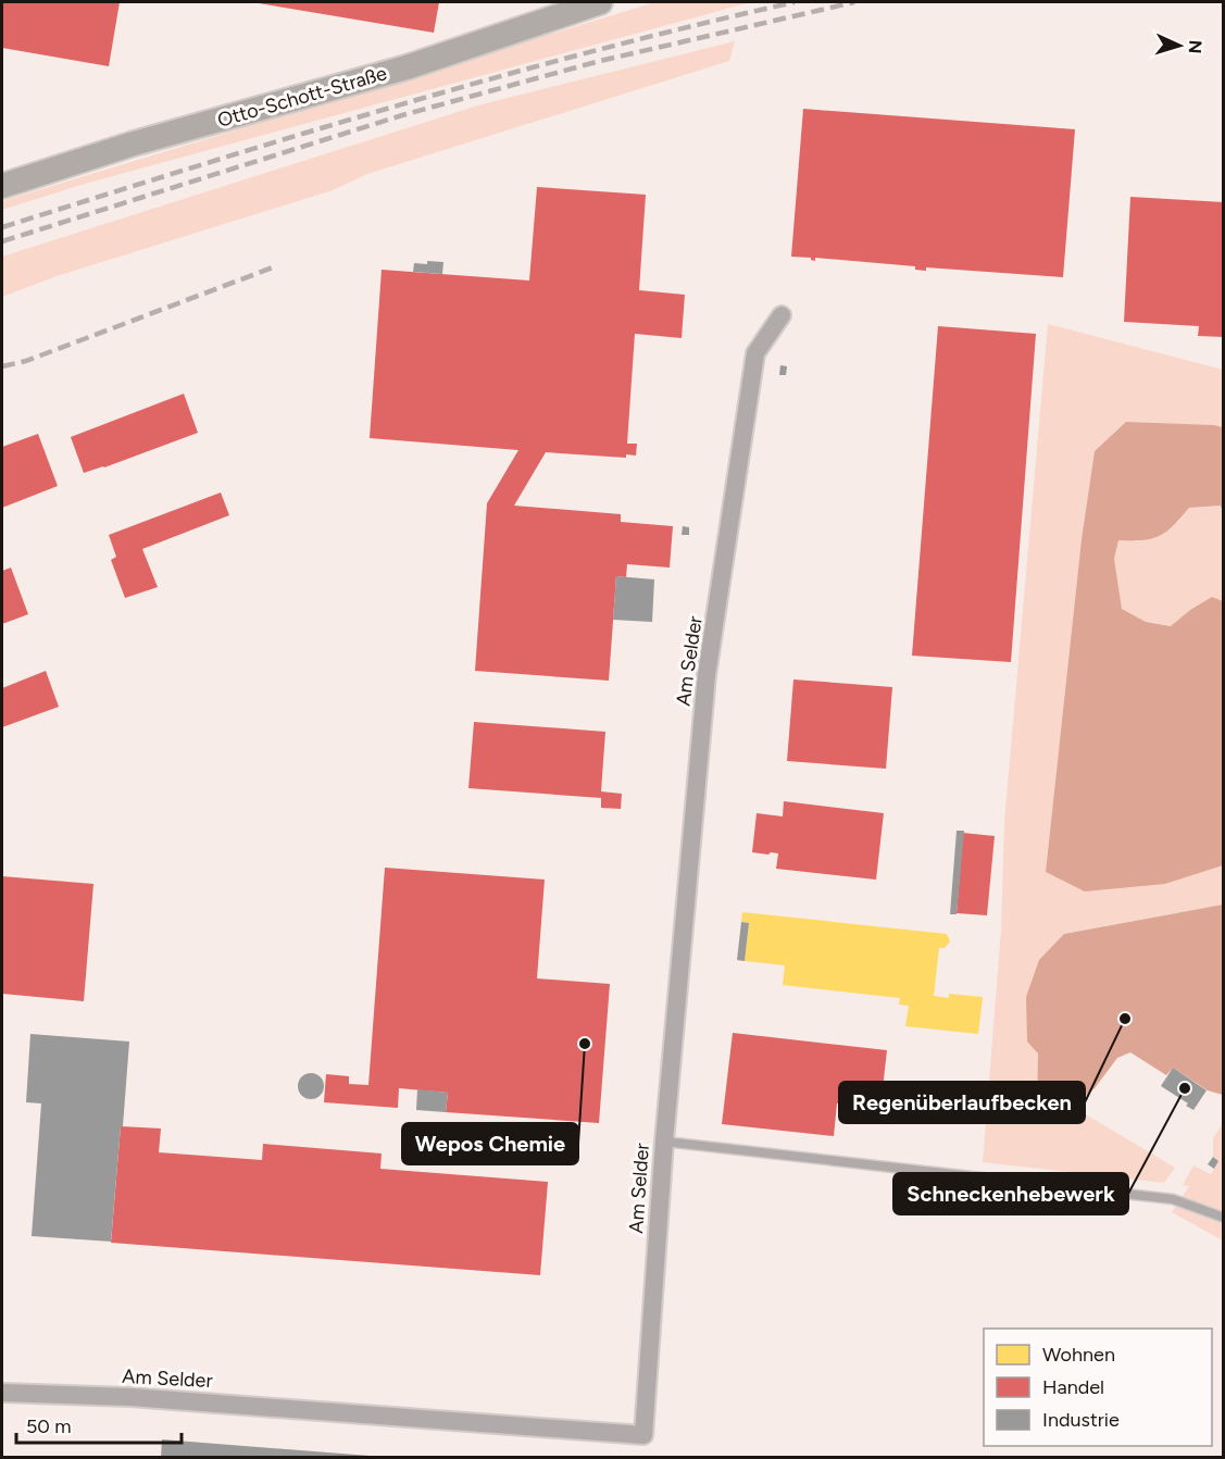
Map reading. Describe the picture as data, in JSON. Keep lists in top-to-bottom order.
{
  "streets": {
    "street": ["Otto-Schott-Straße", "Am Selder"]
  },
  "places": ["Regenüberlaufbecken", "Wepos Chemie", "Schneckenhebewerk"],
  "legend": ["Wohnen", "Handel", "Industrie"],
  "scale_bar": "50 m",
  "north": "right"
}
